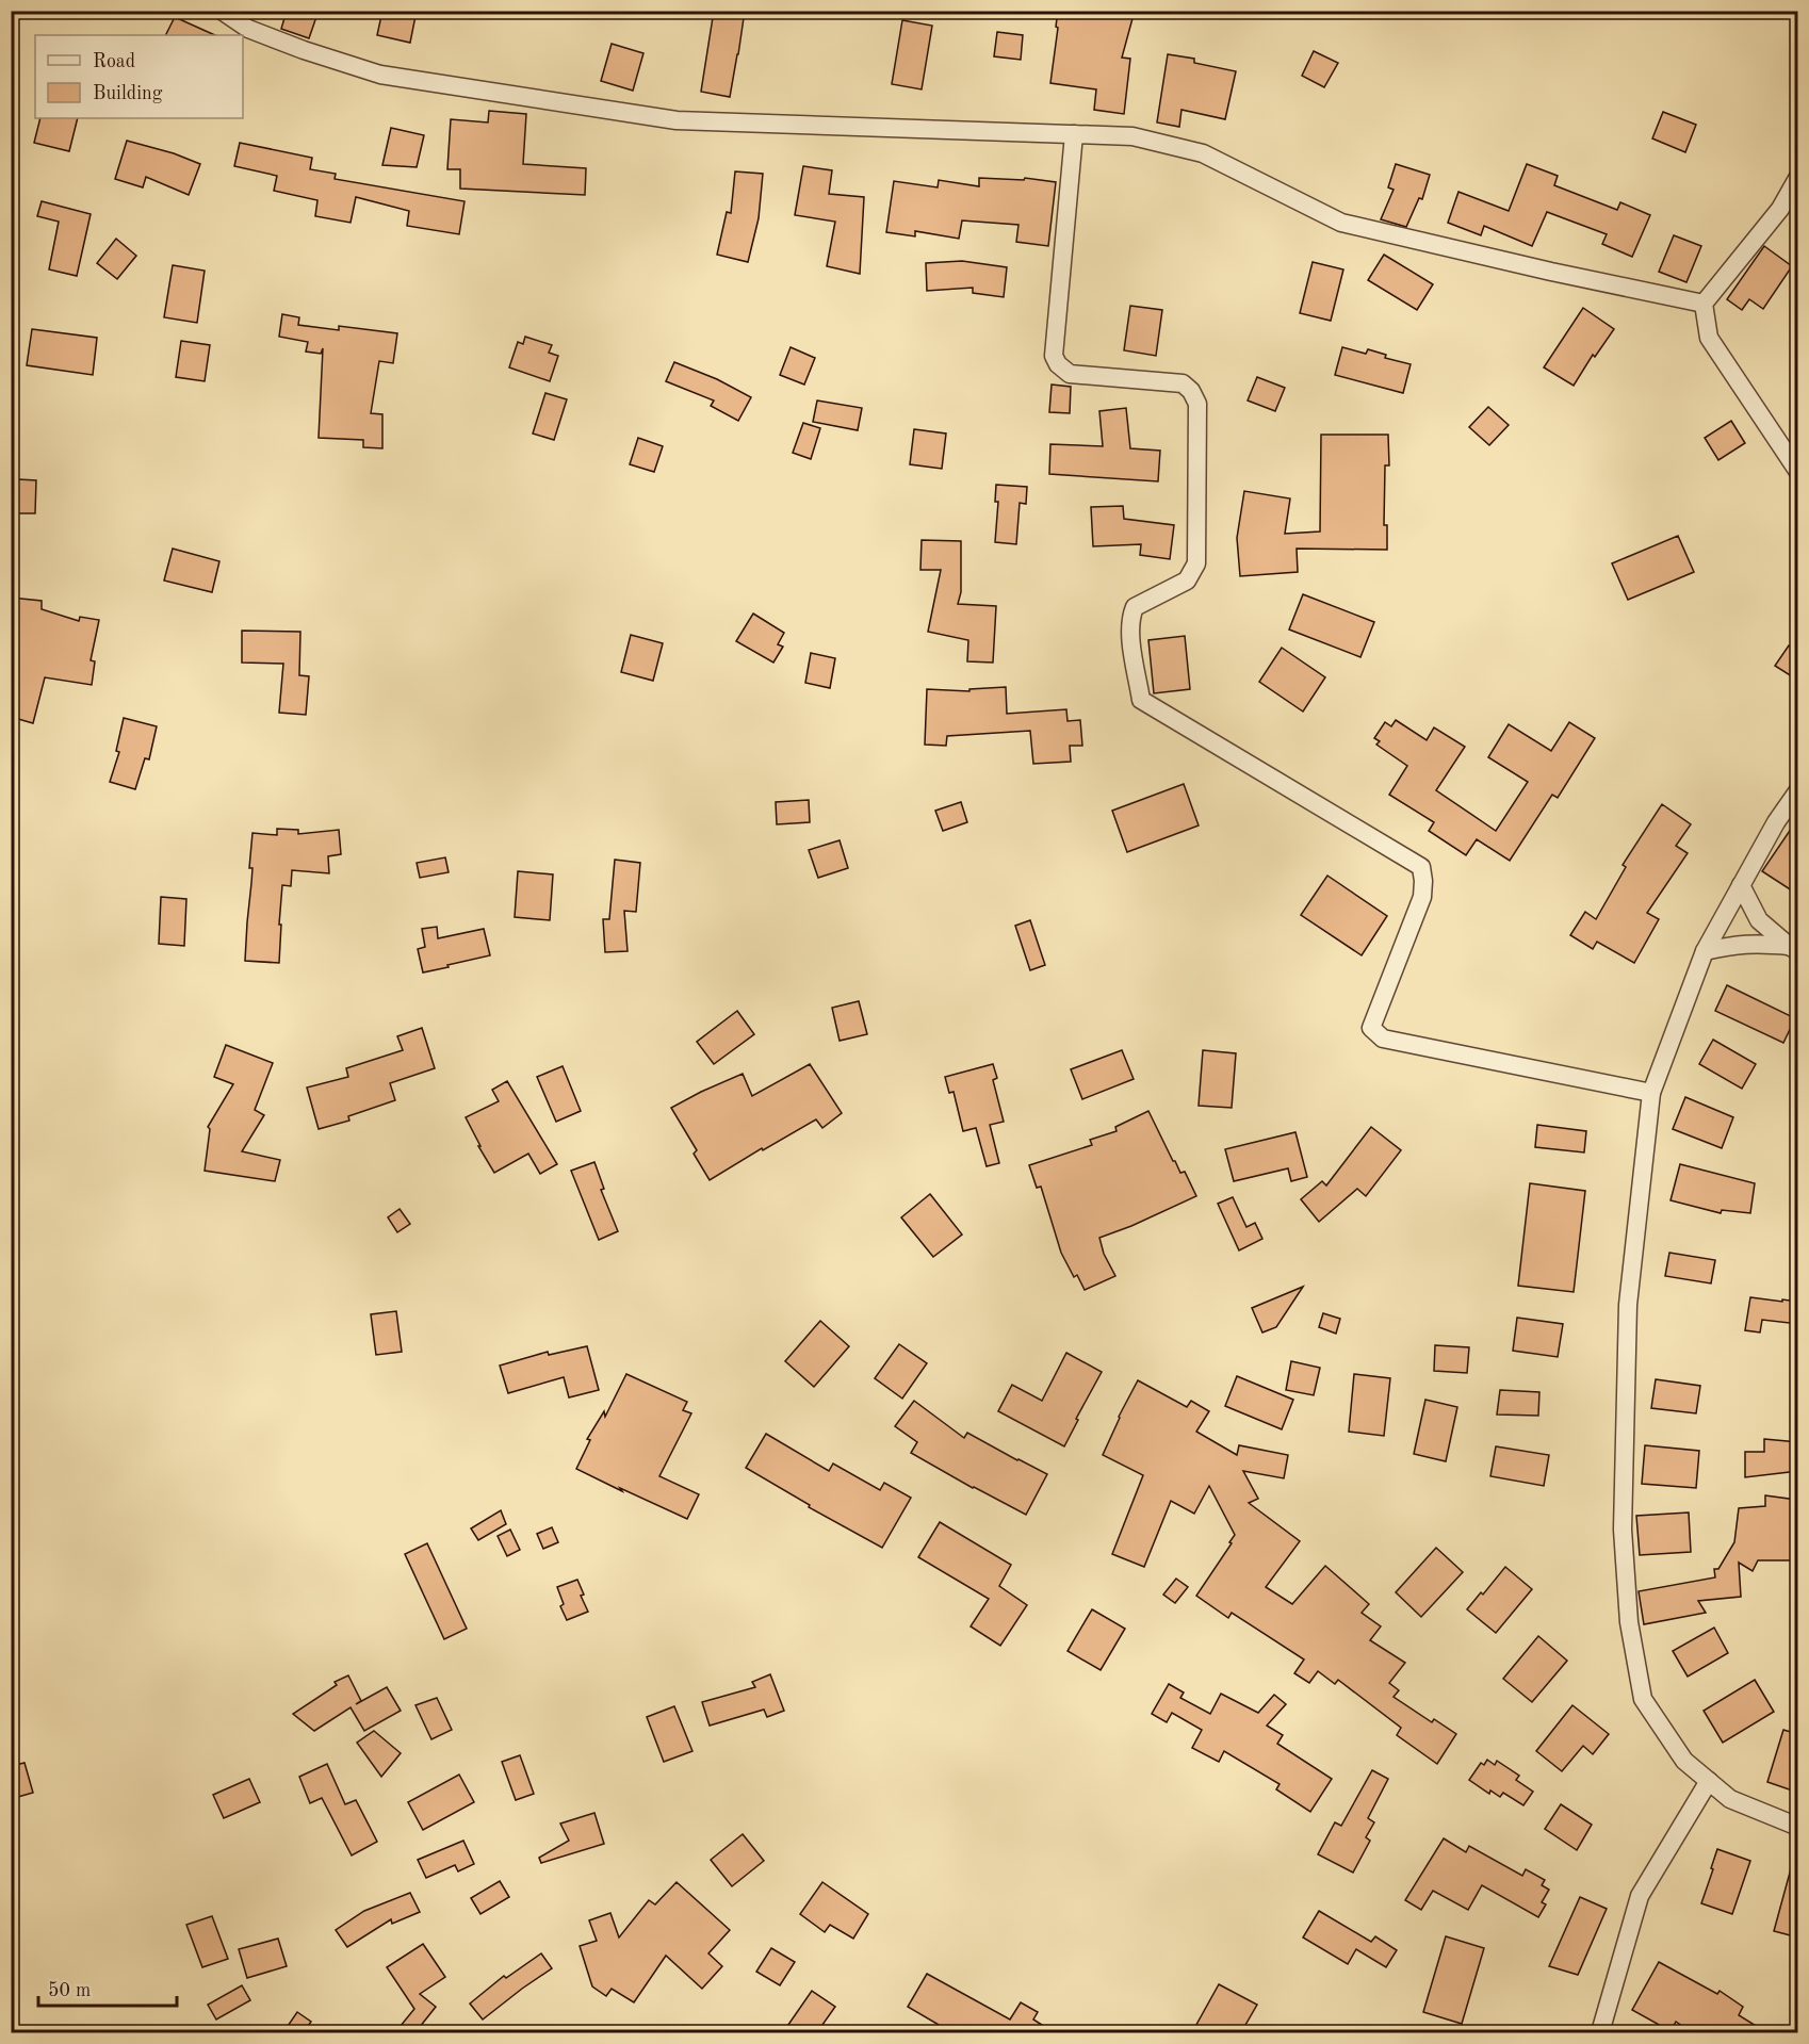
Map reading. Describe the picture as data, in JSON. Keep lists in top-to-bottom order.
{
  "legend": ["Road", "Building"],
  "scale_bar": "50 m"
}
